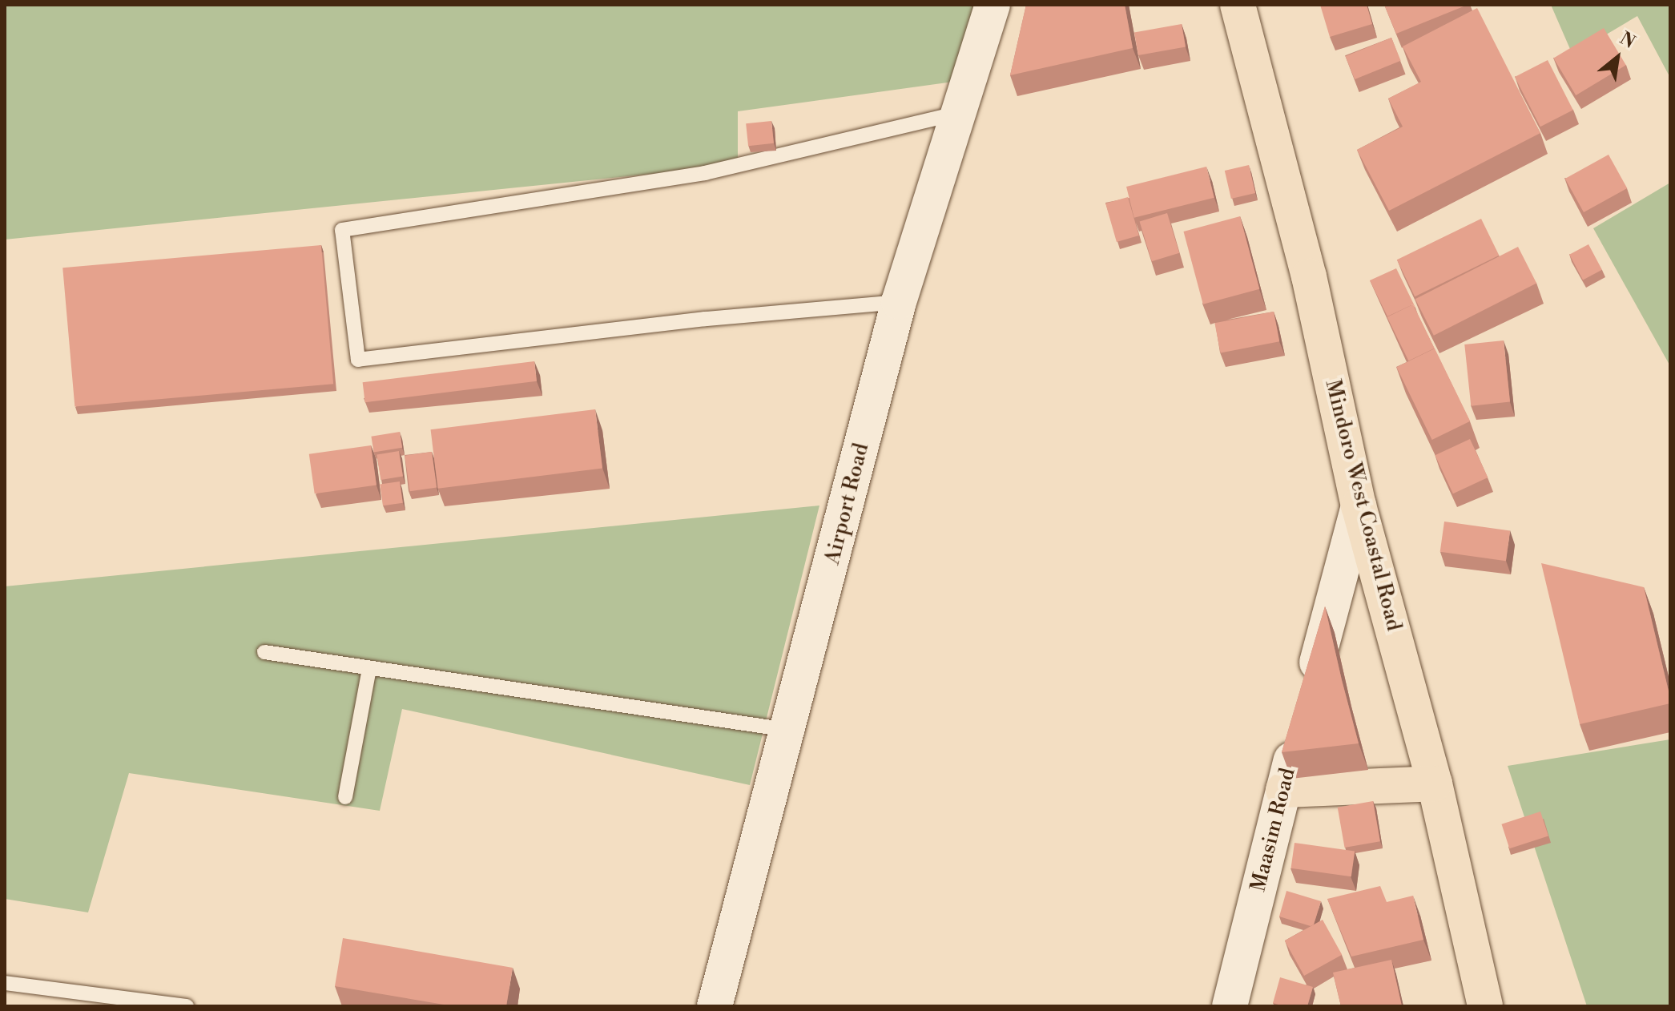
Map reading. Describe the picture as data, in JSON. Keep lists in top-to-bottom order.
{
  "streets": {
    "main road": ["Mindoro West Coastal Road"],
    "street": ["Airport Road", "Maasim Road"]
  },
  "north": "top right"
}
